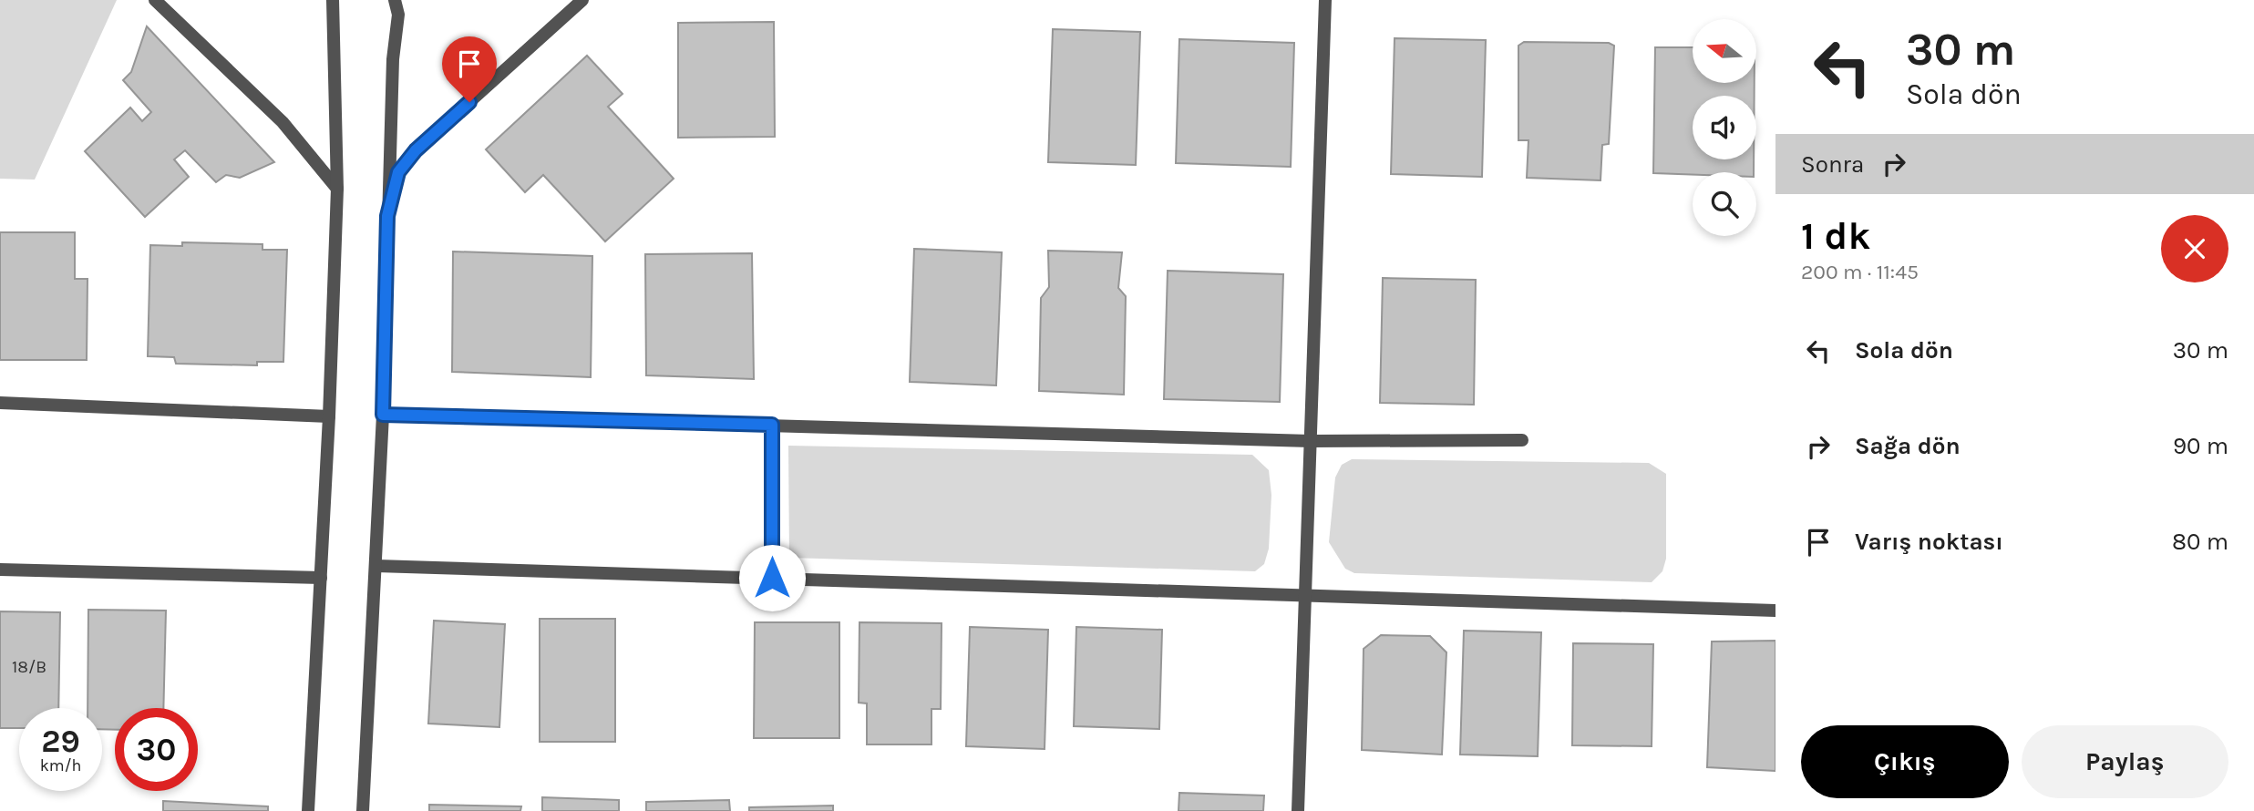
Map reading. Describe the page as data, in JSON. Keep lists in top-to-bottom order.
{
  "house_numbers": ["18/B"],
  "north": "left",
  "page": {
    "turn": ["30 m", "Sola dön"],
    "then": "Sonra",
    "heading": ["1 dk", "200 m · 11:45"],
    "list": [
      {
        "name": "Sola dön",
        "value": "30 m"
      },
      {
        "name": "Sağa dön",
        "value": "90 m"
      },
      {
        "name": "Varış noktası",
        "value": "80 m"
      }
    ],
    "speed": "29 km/h",
    "limit": "30",
    "buttons": ["Çıkış", "Paylaş"]
  }
}
